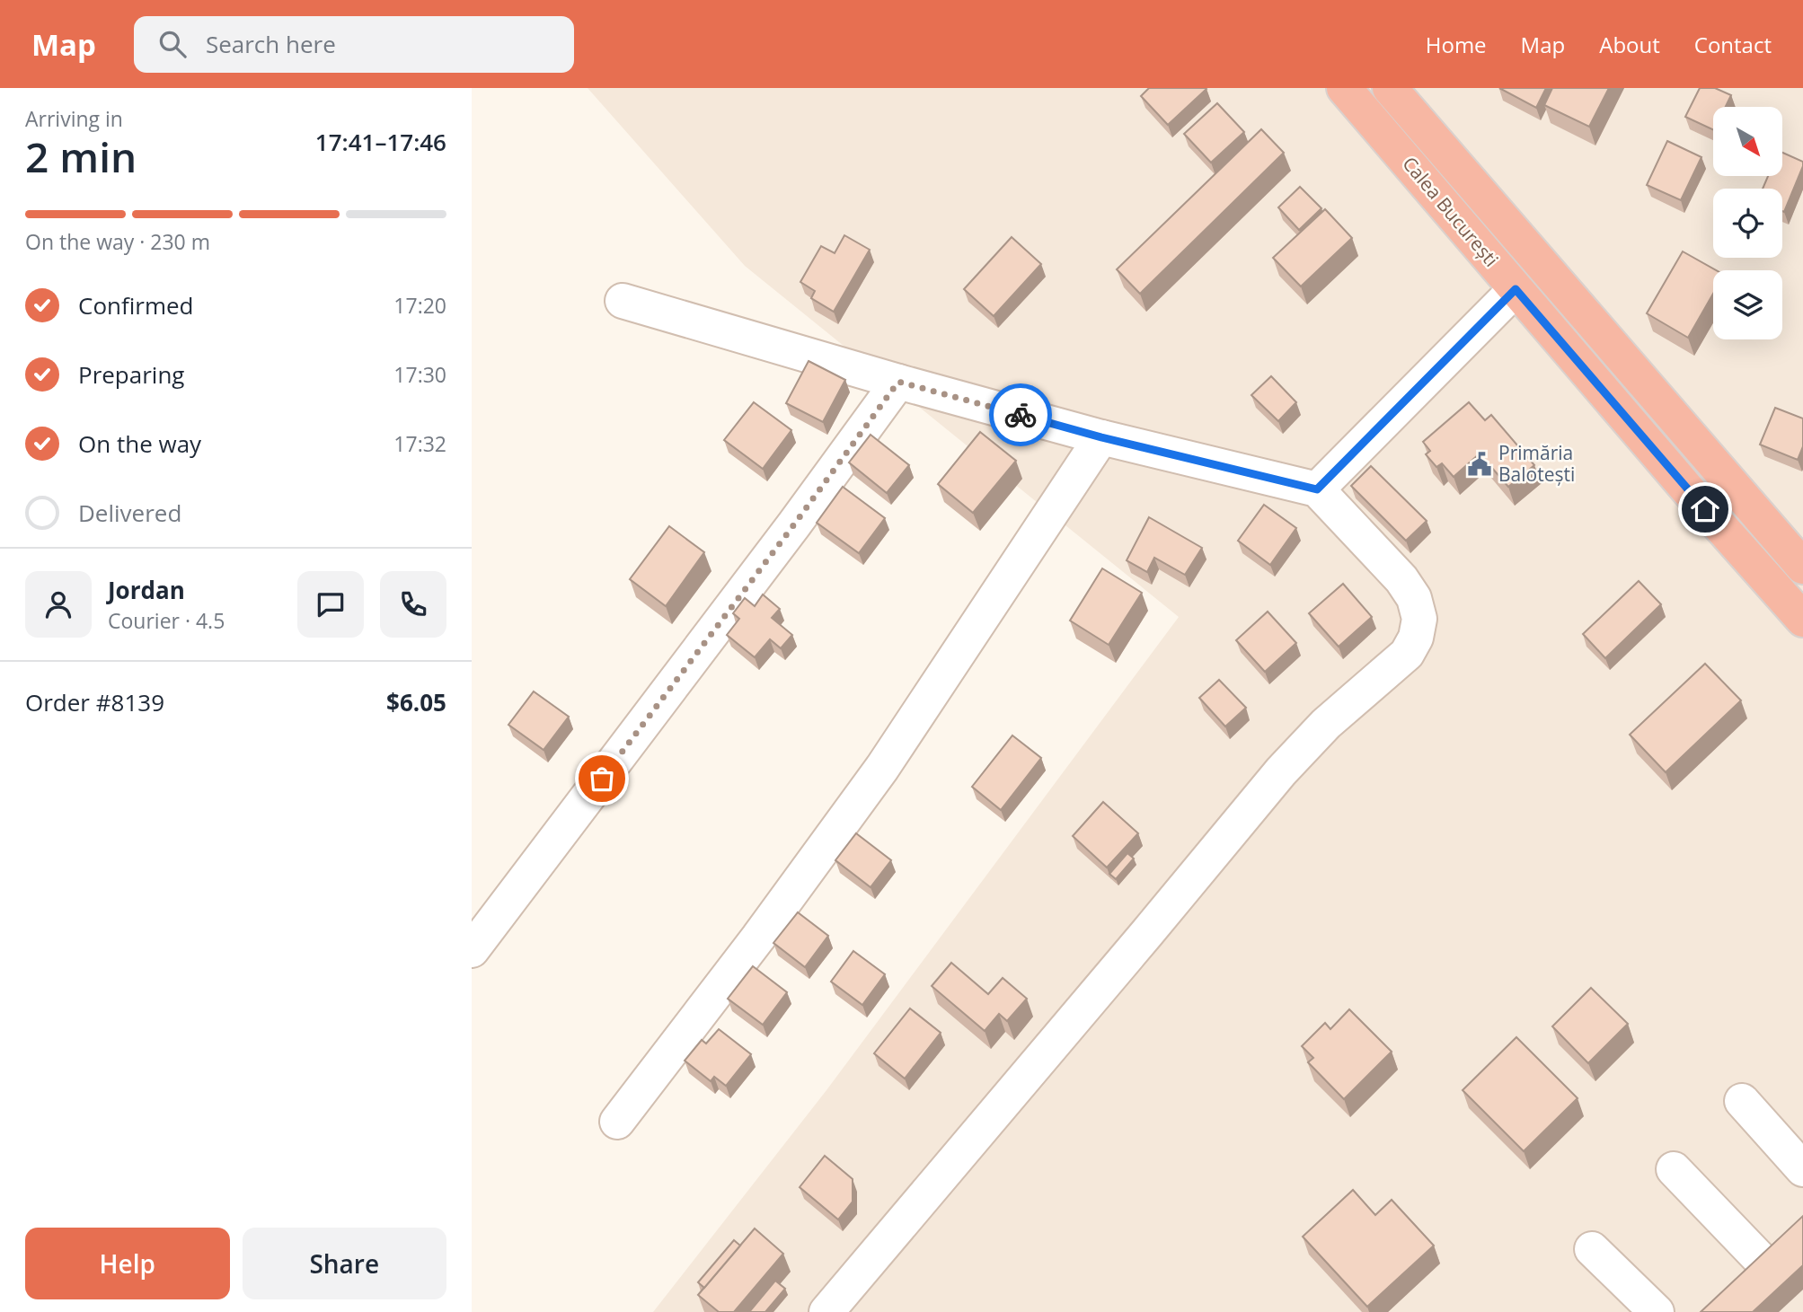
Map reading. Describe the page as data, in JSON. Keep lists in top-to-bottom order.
{
  "streets": {
    "highway": ["Calea București"]
  },
  "places": {
    "public building": ["Primăria Balotești"]
  },
  "north": "bottom right",
  "page": {
    "header": "Map",
    "search": "Search here",
    "nav": [
      "Home",
      "Map",
      "About",
      "Contact"
    ],
    "heading": ["2 min", "Arriving in", "17:41–17:46"],
    "panel": [
      "Jordan",
      "Courier · 4.5",
      "Order #8139",
      "$6.05"
    ],
    "bar": "On the way · 230 m",
    "list": [
      ["Confirmed", "17:20"],
      ["Preparing", "17:30"],
      ["On the way", "17:32"],
      "Delivered"
    ],
    "buttons": ["Help", "Share"]
  }
}
